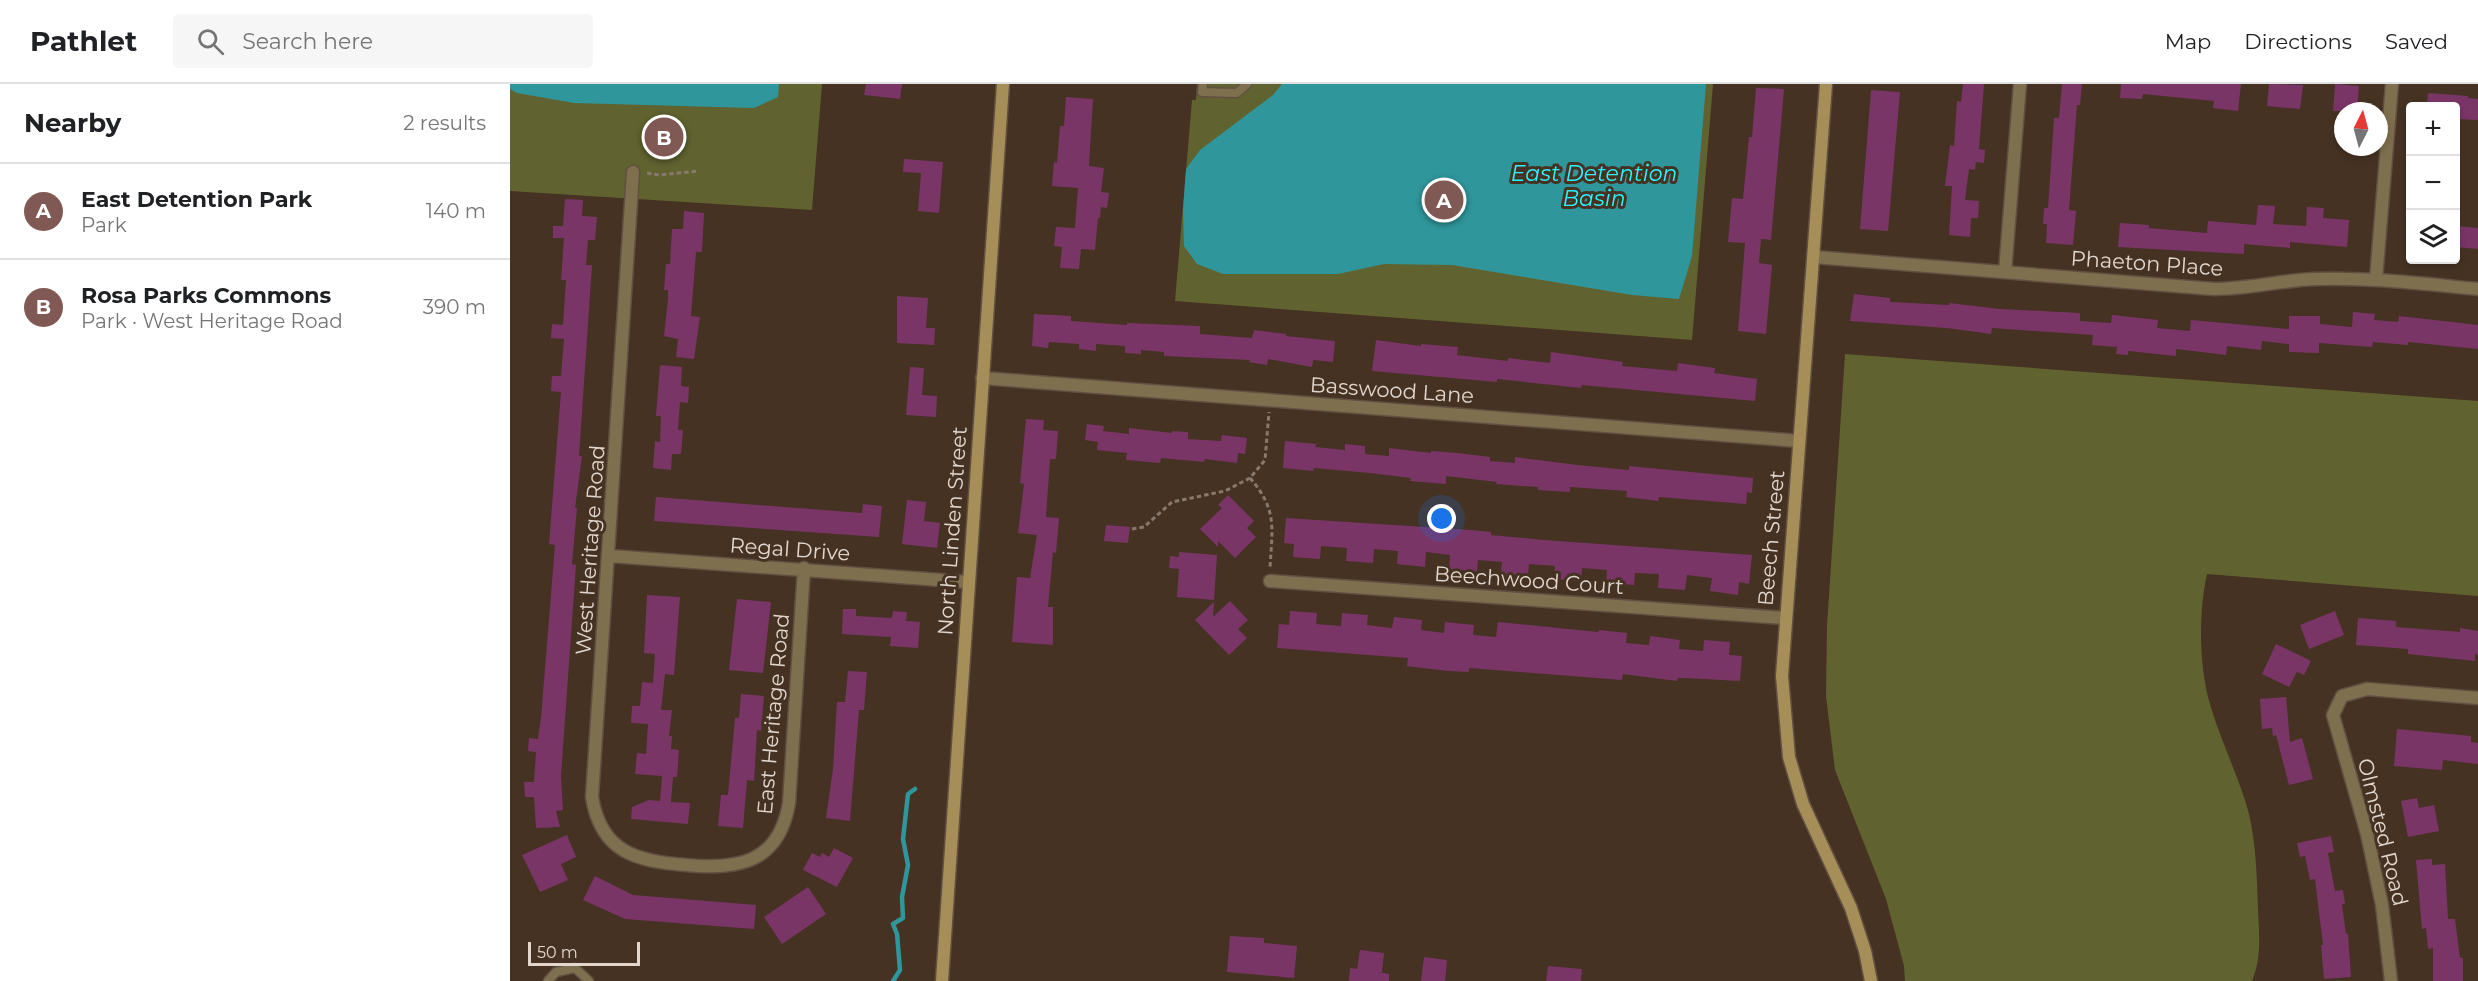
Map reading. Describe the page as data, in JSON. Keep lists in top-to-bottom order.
{
  "streets": {
    "street": [
      "Phaeton Place",
      "Basswood Lane",
      "North Linden Street",
      "Beech Street",
      "Regal Drive",
      "West Heritage Road",
      "Beechwood Court",
      "East Heritage Road",
      "Olmsted Road"
    ]
  },
  "crossings": [
    ["Phaeton Place", "Beech Street"],
    ["Basswood Lane", "North Linden Street"],
    ["Basswood Lane", "Beech Street"],
    ["North Linden Street", "Regal Drive"],
    ["Beech Street", "Beechwood Court"],
    ["Regal Drive", "West Heritage Road"],
    ["Regal Drive", "East Heritage Road"],
    ["West Heritage Road", "East Heritage Road"]
  ],
  "water": ["East Detention Basin"],
  "scale_bar": "50 m",
  "north": "top",
  "page": {
    "header": "Pathlet",
    "search": "Search here",
    "nav": ["Map", "Directions", "Saved"],
    "heading": ["Nearby", "2 results"],
    "map_buttons": ["+", "−"],
    "pins": ["B", "A"],
    "list": [
      {
        "mark": "A",
        "name": "East Detention Park",
        "note": "Park",
        "value": "140 m"
      },
      {
        "mark": "B",
        "name": "Rosa Parks Commons",
        "note": "Park · West Heritage Road",
        "value": "390 m"
      }
    ],
    "scale": "50 m"
  }
}
